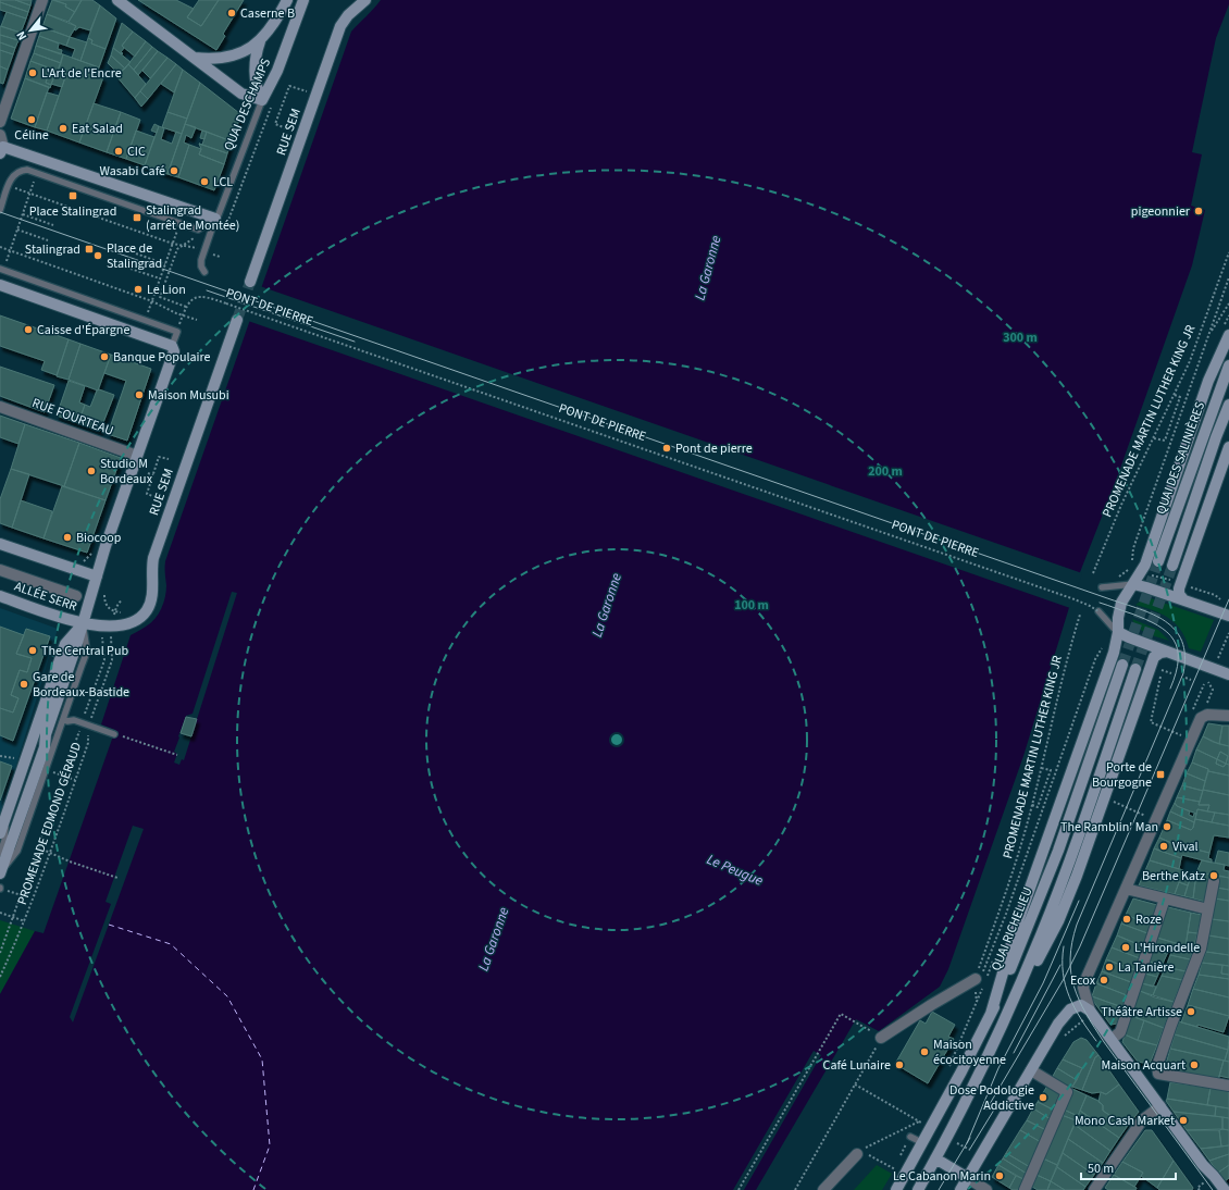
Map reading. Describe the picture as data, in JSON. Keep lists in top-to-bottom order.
{
  "streets": {
    "main road": [
      "QUAI DESCHAMPS",
      "RUE SEM",
      "QUAI DES SALINIÈRES",
      "ALLÉE SERR",
      "QUAI RICHELIEU"
    ],
    "street": ["RUE FOURTEAU"],
    "path": ["PONT DE PIERRE", "PROMENADE MARTIN LUTHER KING JR", "PROMENADE EDMOND GÉRAUD"]
  },
  "crossings": [
    ["RUE SEM", "ALLÉE SERR"],
    ["RUE SEM", "PROMENADE EDMOND GÉRAUD"]
  ],
  "water": ["La Garonne", "Le Peugue"],
  "places": {
    "other": [
      "Caserne B",
      "L'Art de l'Encre",
      "Céline",
      "Eat Salad",
      "CIC",
      "Wasabi Café",
      "LCL",
      "pigeonnier",
      "Place de Stalingrad",
      "Le Lion",
      "Caisse d'Épargne",
      "Banque Populaire",
      "Maison Musubi",
      "Pont de pierre",
      "Studio M Bordeaux",
      "Biocoop",
      "The Central Pub",
      "Gare de Bordeaux-Bastide",
      "The Ramblin' Man",
      "Vival",
      "Berthe Katz",
      "Roze",
      "L'Hirondelle",
      "La Tanière",
      "Ecox",
      "Théâtre Artisse",
      "Maison écocitoyenne",
      "Café Lunaire",
      "Maison Acquart",
      "Dose Podologie Addictive",
      "Mono Cash Market",
      "Le Cabanon Marin"
    ],
    "transit": [
      "Place Stalingrad",
      "Stalingrad (arrêt de Montée)",
      "Stalingrad",
      "Porte de Bourgogne"
    ]
  },
  "scale_bar": "50 m",
  "north": "bottom left",
  "rings": ["300 m", "200 m", "100 m"]
}
